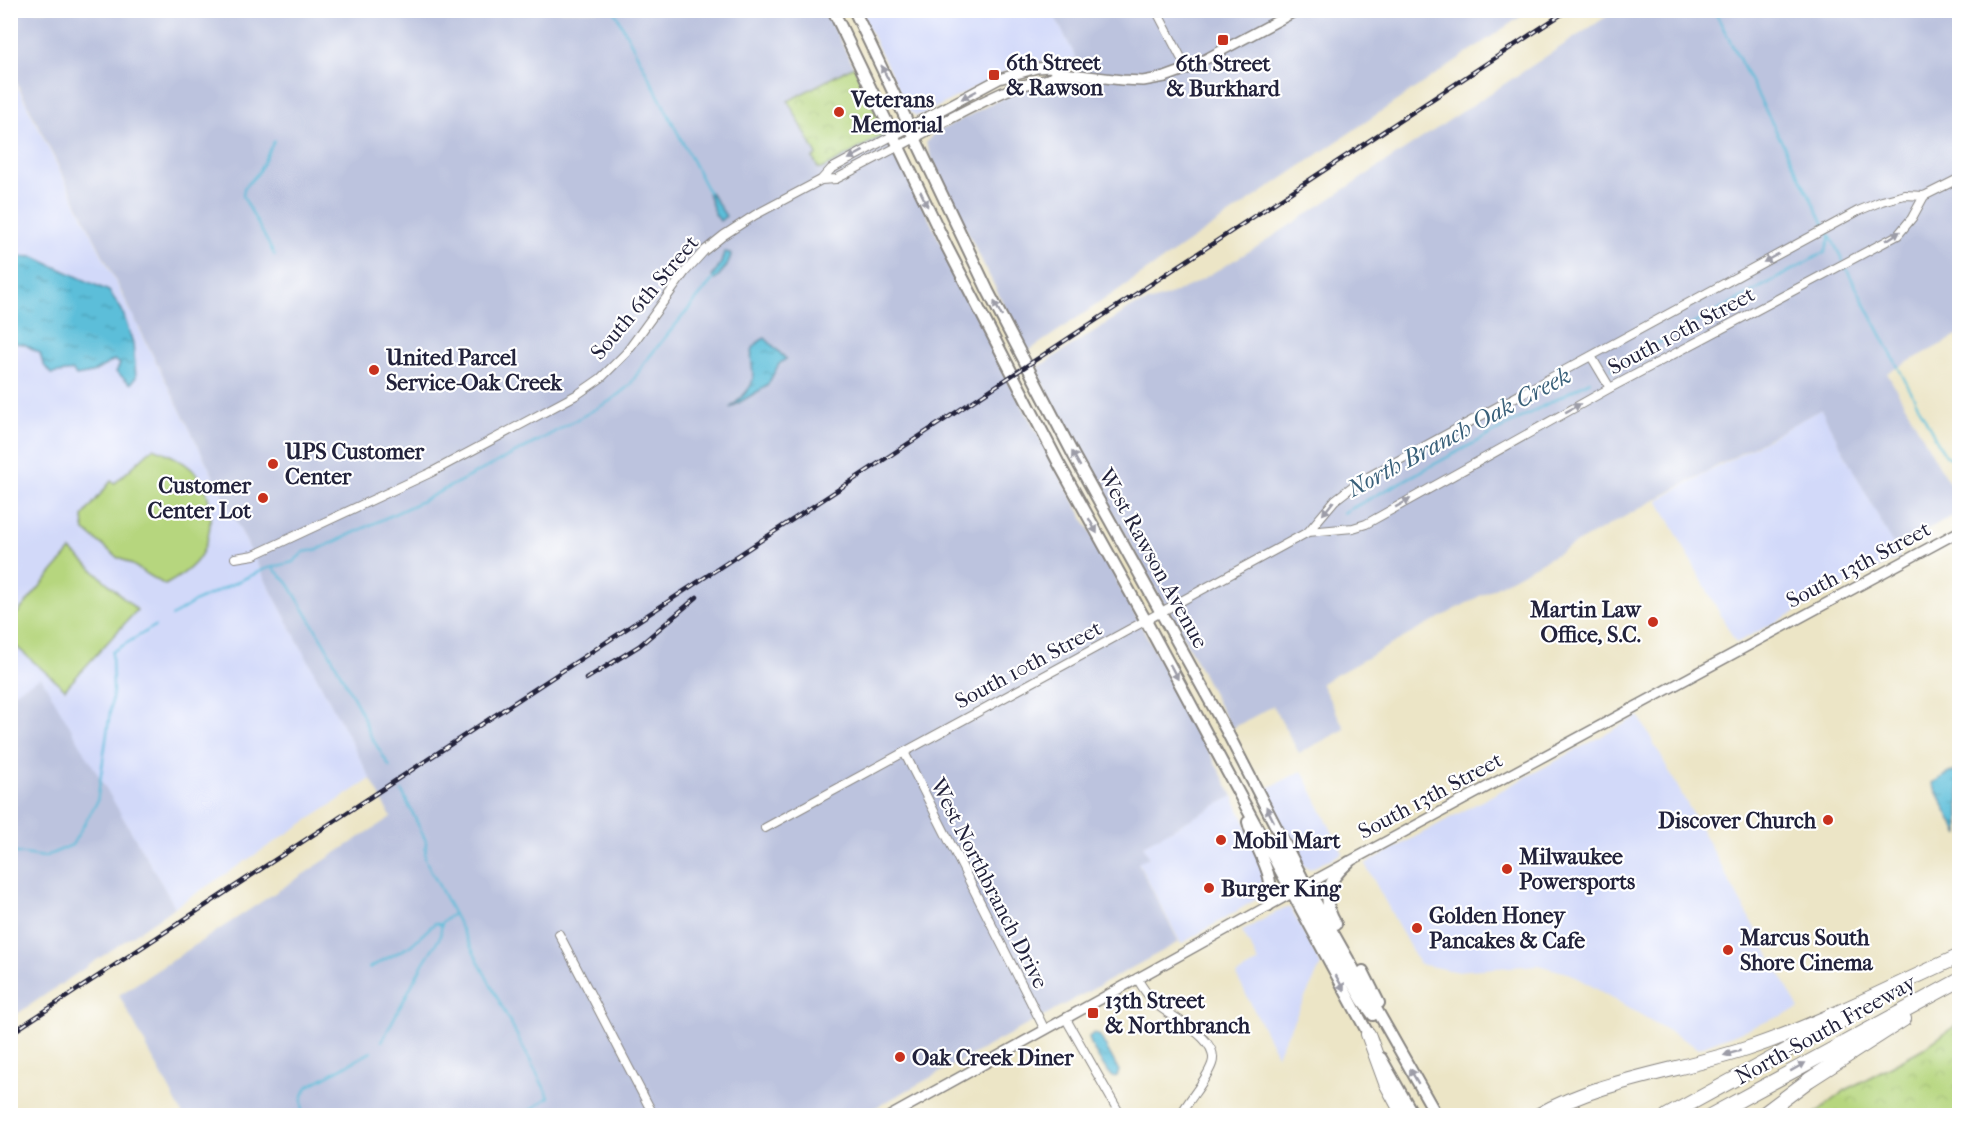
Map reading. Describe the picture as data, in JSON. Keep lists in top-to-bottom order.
{
  "streets": {
    "highway": ["North-South Freeway"],
    "main road": ["West Rawson Avenue"],
    "street": [
      "South 6th Street",
      "South 10th Street",
      "South 13th Street",
      "West Northbranch Drive"
    ]
  },
  "crossings": [
    ["South 6th Street", "West Rawson Avenue"],
    ["South 10th Street", "West Rawson Avenue"],
    ["South 10th Street", "West Northbranch Drive"],
    ["West Rawson Avenue", "South 13th Street"],
    ["South 13th Street", "West Northbranch Drive"]
  ],
  "water": ["North Branch Oak Creek"],
  "places": {
    "transit": ["6th Street & Burkhard", "6th Street & Rawson", "13th Street & Northbranch"],
    "other": [
      "Veterans Memorial",
      "United Parcel Service-Oak Creek",
      "UPS Customer Center",
      "Customer Center Lot",
      "Martin Law Office, S.C.",
      "Discover Church",
      "Mobil Mart",
      "Milwaukee Powersports",
      "Burger King",
      "Golden Honey Pancakes & Cafe",
      "Marcus South Shore Cinema",
      "Oak Creek Diner"
    ]
  }
}
